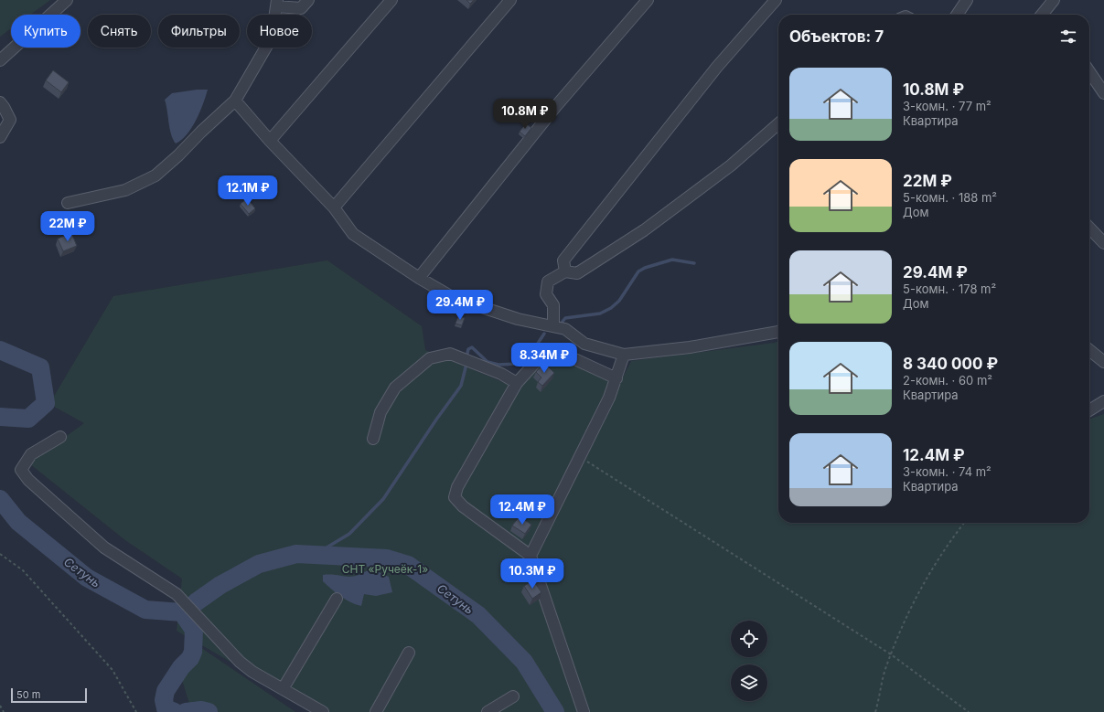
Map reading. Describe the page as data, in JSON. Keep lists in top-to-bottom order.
{
  "water": ["Сетунь"],
  "parks": ["СНТ «Ручеёк-1»"],
  "scale_bar": "50 m",
  "page": {
    "chip": [
      "Купить",
      "Снять",
      "Фильтры",
      "Новое"
    ],
    "heading": "Объектов: 7",
    "list": [
      {
        "name": "10.8M ₽",
        "note": "3-комн. · 77 m² · Квартира"
      },
      {
        "name": "22M ₽",
        "note": "5-комн. · 188 m² · Дом"
      },
      {
        "name": "29.4M ₽",
        "note": "5-комн. · 178 m² · Дом"
      },
      {
        "name": "8 340 000 ₽",
        "note": "2-комн. · 60 m² · Квартира"
      },
      {
        "name": "12.4M ₽",
        "note": "3-комн. · 74 m² · Квартира"
      }
    ],
    "price": [
      "10.8M ₽",
      "12.1M ₽",
      "22M ₽",
      "29.4M ₽",
      "8.34M ₽",
      "12.4M ₽",
      "10.3M ₽"
    ],
    "scale": "50 m"
  }
}
